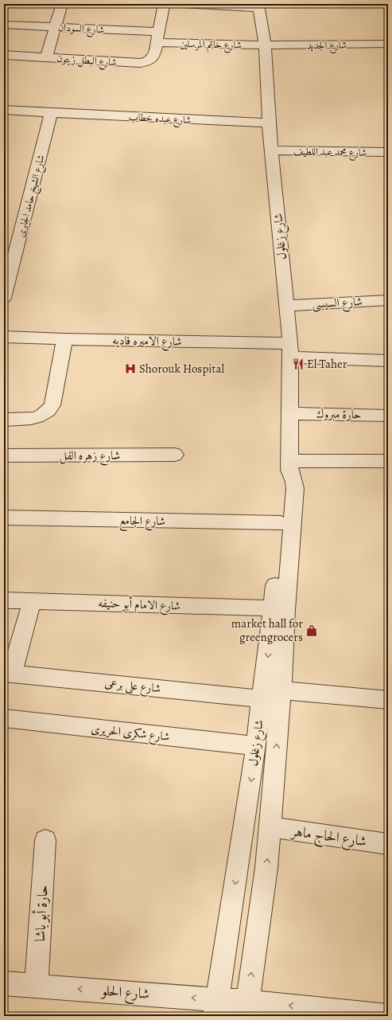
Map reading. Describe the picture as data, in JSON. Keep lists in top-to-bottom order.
{
  "streets": {
    "street": [
      "شارع السودان",
      "شارع خاتم المرسلين",
      "شارع الجديد",
      "شارع البطل زيتون",
      "شارع عبده خطاب",
      "شارع محمد عبد اللطيف",
      "شارع الشيخ حامد الجابرى",
      "شارع زغلول",
      "شارع السيسى",
      "شارع الاميره فاديه",
      "حارة مبروك",
      "شارع زهره الفل",
      "شارع الجامع",
      "شارع الامام أبو حنيفه",
      "شارع على برعى",
      "شارع شكرى الحريرى",
      "شارع الحاج ماهر",
      "حارة أبو باشا",
      "شارع الحلو"
    ]
  },
  "crossings": [
    ["شارع السودان", "شارع خاتم المرسلين"],
    ["شارع السودان", "شارع البطل زيتون"],
    ["شارع خاتم المرسلين", "شارع الجديد"],
    ["شارع خاتم المرسلين", "شارع البطل زيتون"],
    ["شارع خاتم المرسلين", "شارع زغلول"],
    ["شارع الجديد", "شارع زغلول"],
    ["شارع عبده خطاب", "شارع الشيخ حامد الجابرى"],
    ["شارع عبده خطاب", "شارع زغلول"],
    ["شارع محمد عبد اللطيف", "شارع زغلول"],
    ["شارع زغلول", "شارع السيسى"],
    ["شارع زغلول", "شارع الاميره فاديه"],
    ["شارع زغلول", "حارة مبروك"],
    ["شارع زغلول", "شارع الجامع"],
    ["شارع زغلول", "شارع الامام أبو حنيفه"],
    ["شارع زغلول", "شارع على برعى"],
    ["شارع زغلول", "شارع شكرى الحريرى"],
    ["شارع زغلول", "شارع الحاج ماهر"],
    ["شارع زغلول", "شارع الحلو"],
    ["حارة أبو باشا", "شارع الحلو"]
  ],
  "one_way": ["شارع الحلو"],
  "places": {
    "restaurant": ["El Taher"],
    "hospital": ["Shorouk Hospital"],
    "shop": ["market hall for greengrocers"]
  }
}
